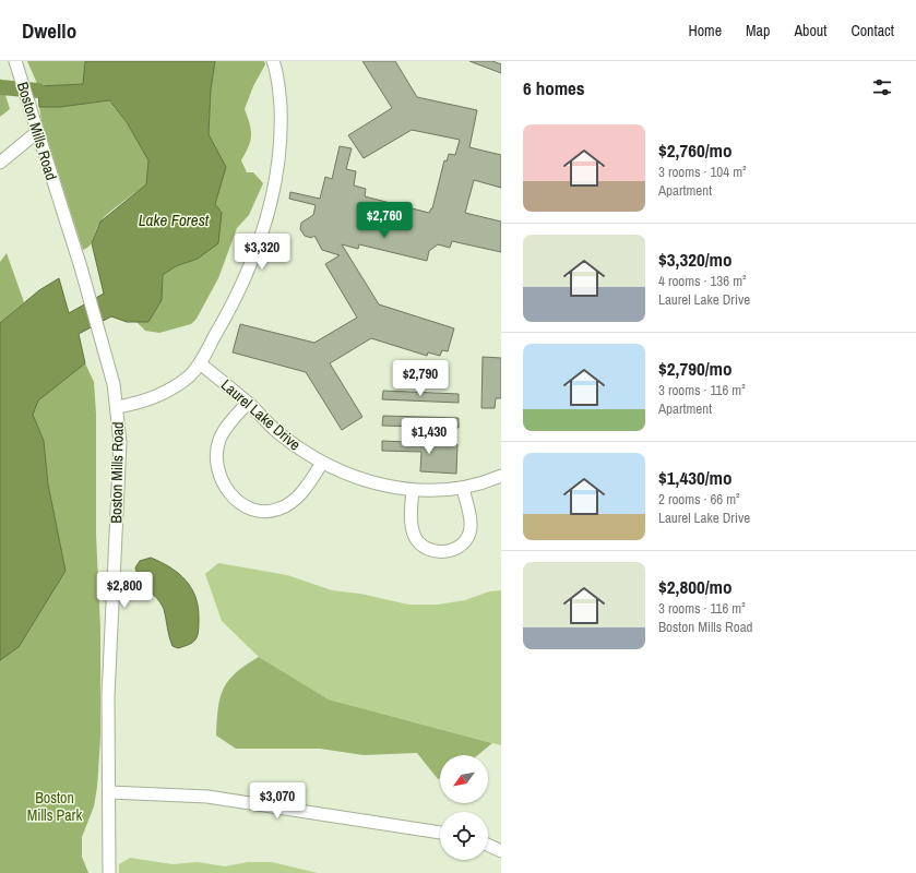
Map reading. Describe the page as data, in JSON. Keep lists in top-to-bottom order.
{
  "streets": {
    "street": ["Boston Mills Road", "Laurel Lake Drive"]
  },
  "water": ["Lake Forest"],
  "parks": ["Boston Mills Park"],
  "north": "bottom left",
  "page": {
    "header": "Dwello",
    "nav": [
      "Home",
      "Map",
      "About",
      "Contact"
    ],
    "heading": "6 homes",
    "list": [
      {
        "name": "$2,760/mo",
        "note": "3 rooms · 104 m² · Apartment"
      },
      {
        "name": "$3,320/mo",
        "note": "4 rooms · 136 m² · Laurel Lake Drive"
      },
      {
        "name": "$2,790/mo",
        "note": "3 rooms · 116 m² · Apartment"
      },
      {
        "name": "$1,430/mo",
        "note": "2 rooms · 66 m² · Laurel Lake Drive"
      },
      {
        "name": "$2,800/mo",
        "note": "3 rooms · 116 m² · Boston Mills Road"
      }
    ],
    "price": [
      "$2,760",
      "$3,320",
      "$2,790",
      "$1,430",
      "$2,800",
      "$3,070"
    ]
  }
}
